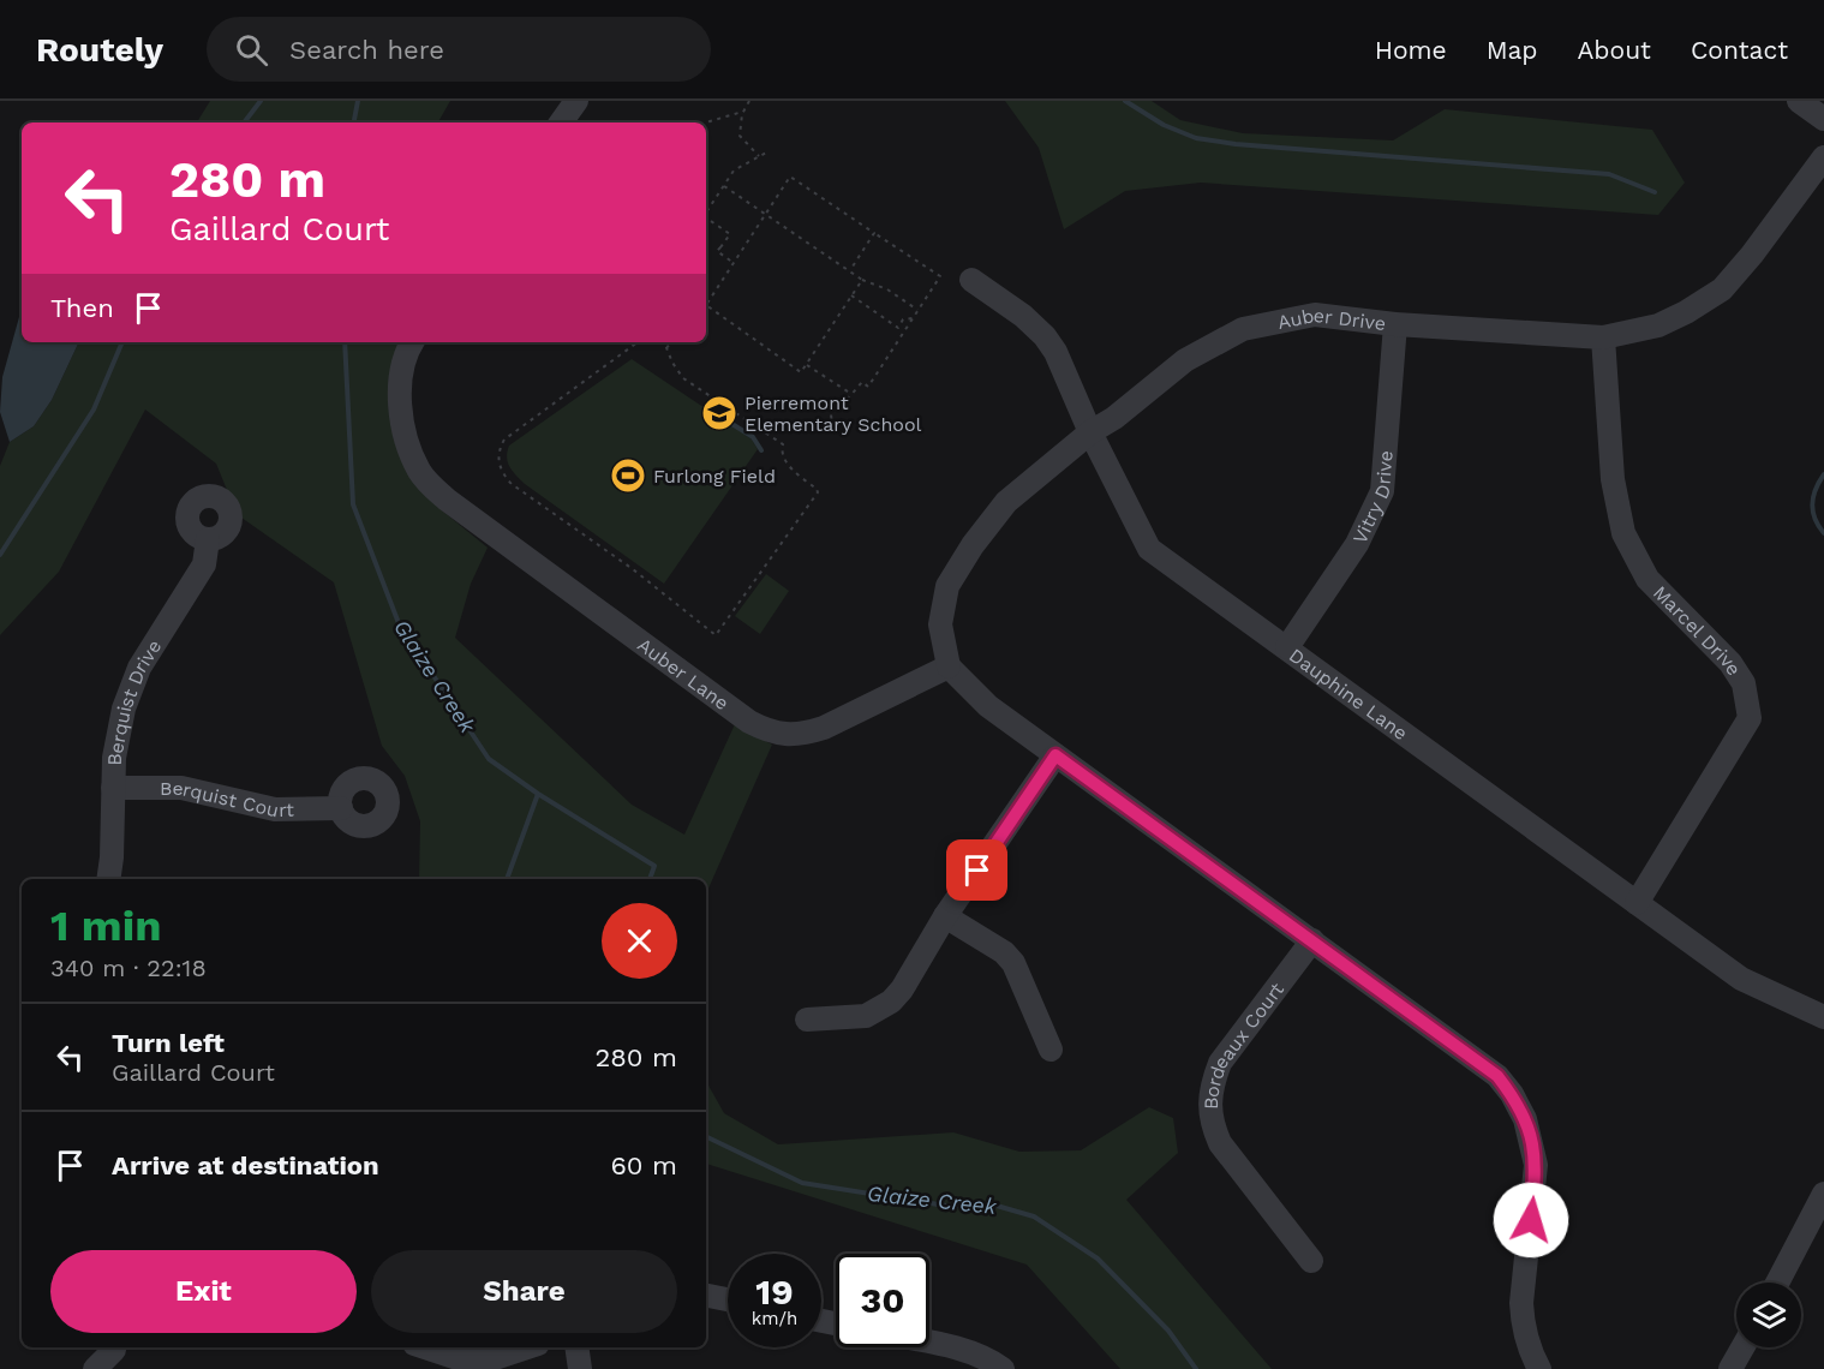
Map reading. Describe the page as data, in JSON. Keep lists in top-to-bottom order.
{
  "streets": {
    "street": [
      "Auber Drive",
      "Vitry Drive",
      "Marcel Drive",
      "Auber Lane",
      "Dauphine Lane",
      "Berquist Drive",
      "Berquist Court",
      "Bordeaux Court"
    ]
  },
  "crossings": [
    ["Auber Drive", "Vitry Drive"],
    ["Auber Drive", "Marcel Drive"],
    ["Auber Drive", "Auber Lane"],
    ["Auber Drive", "Dauphine Lane"],
    ["Vitry Drive", "Dauphine Lane"],
    ["Marcel Drive", "Dauphine Lane"],
    ["Berquist Drive", "Berquist Court"]
  ],
  "water": ["Glaize Creek"],
  "places": {
    "school or university": ["Pierremont Elementary School"],
    "sports": ["Furlong Field"]
  },
  "page": {
    "header": "Routely",
    "search": "Search here",
    "nav": [
      "Home",
      "Map",
      "About",
      "Contact"
    ],
    "turn": ["280 m", "Gaillard Court"],
    "then": "Then",
    "heading": ["1 min", "340 m · 22:18"],
    "list": [
      {
        "name": "Turn left",
        "note": "Gaillard Court",
        "value": "280 m"
      },
      {
        "name": "Arrive at destination",
        "value": "60 m"
      }
    ],
    "buttons": ["Exit", "Share"],
    "speed": "19 km/h",
    "limit": "30"
  }
}
